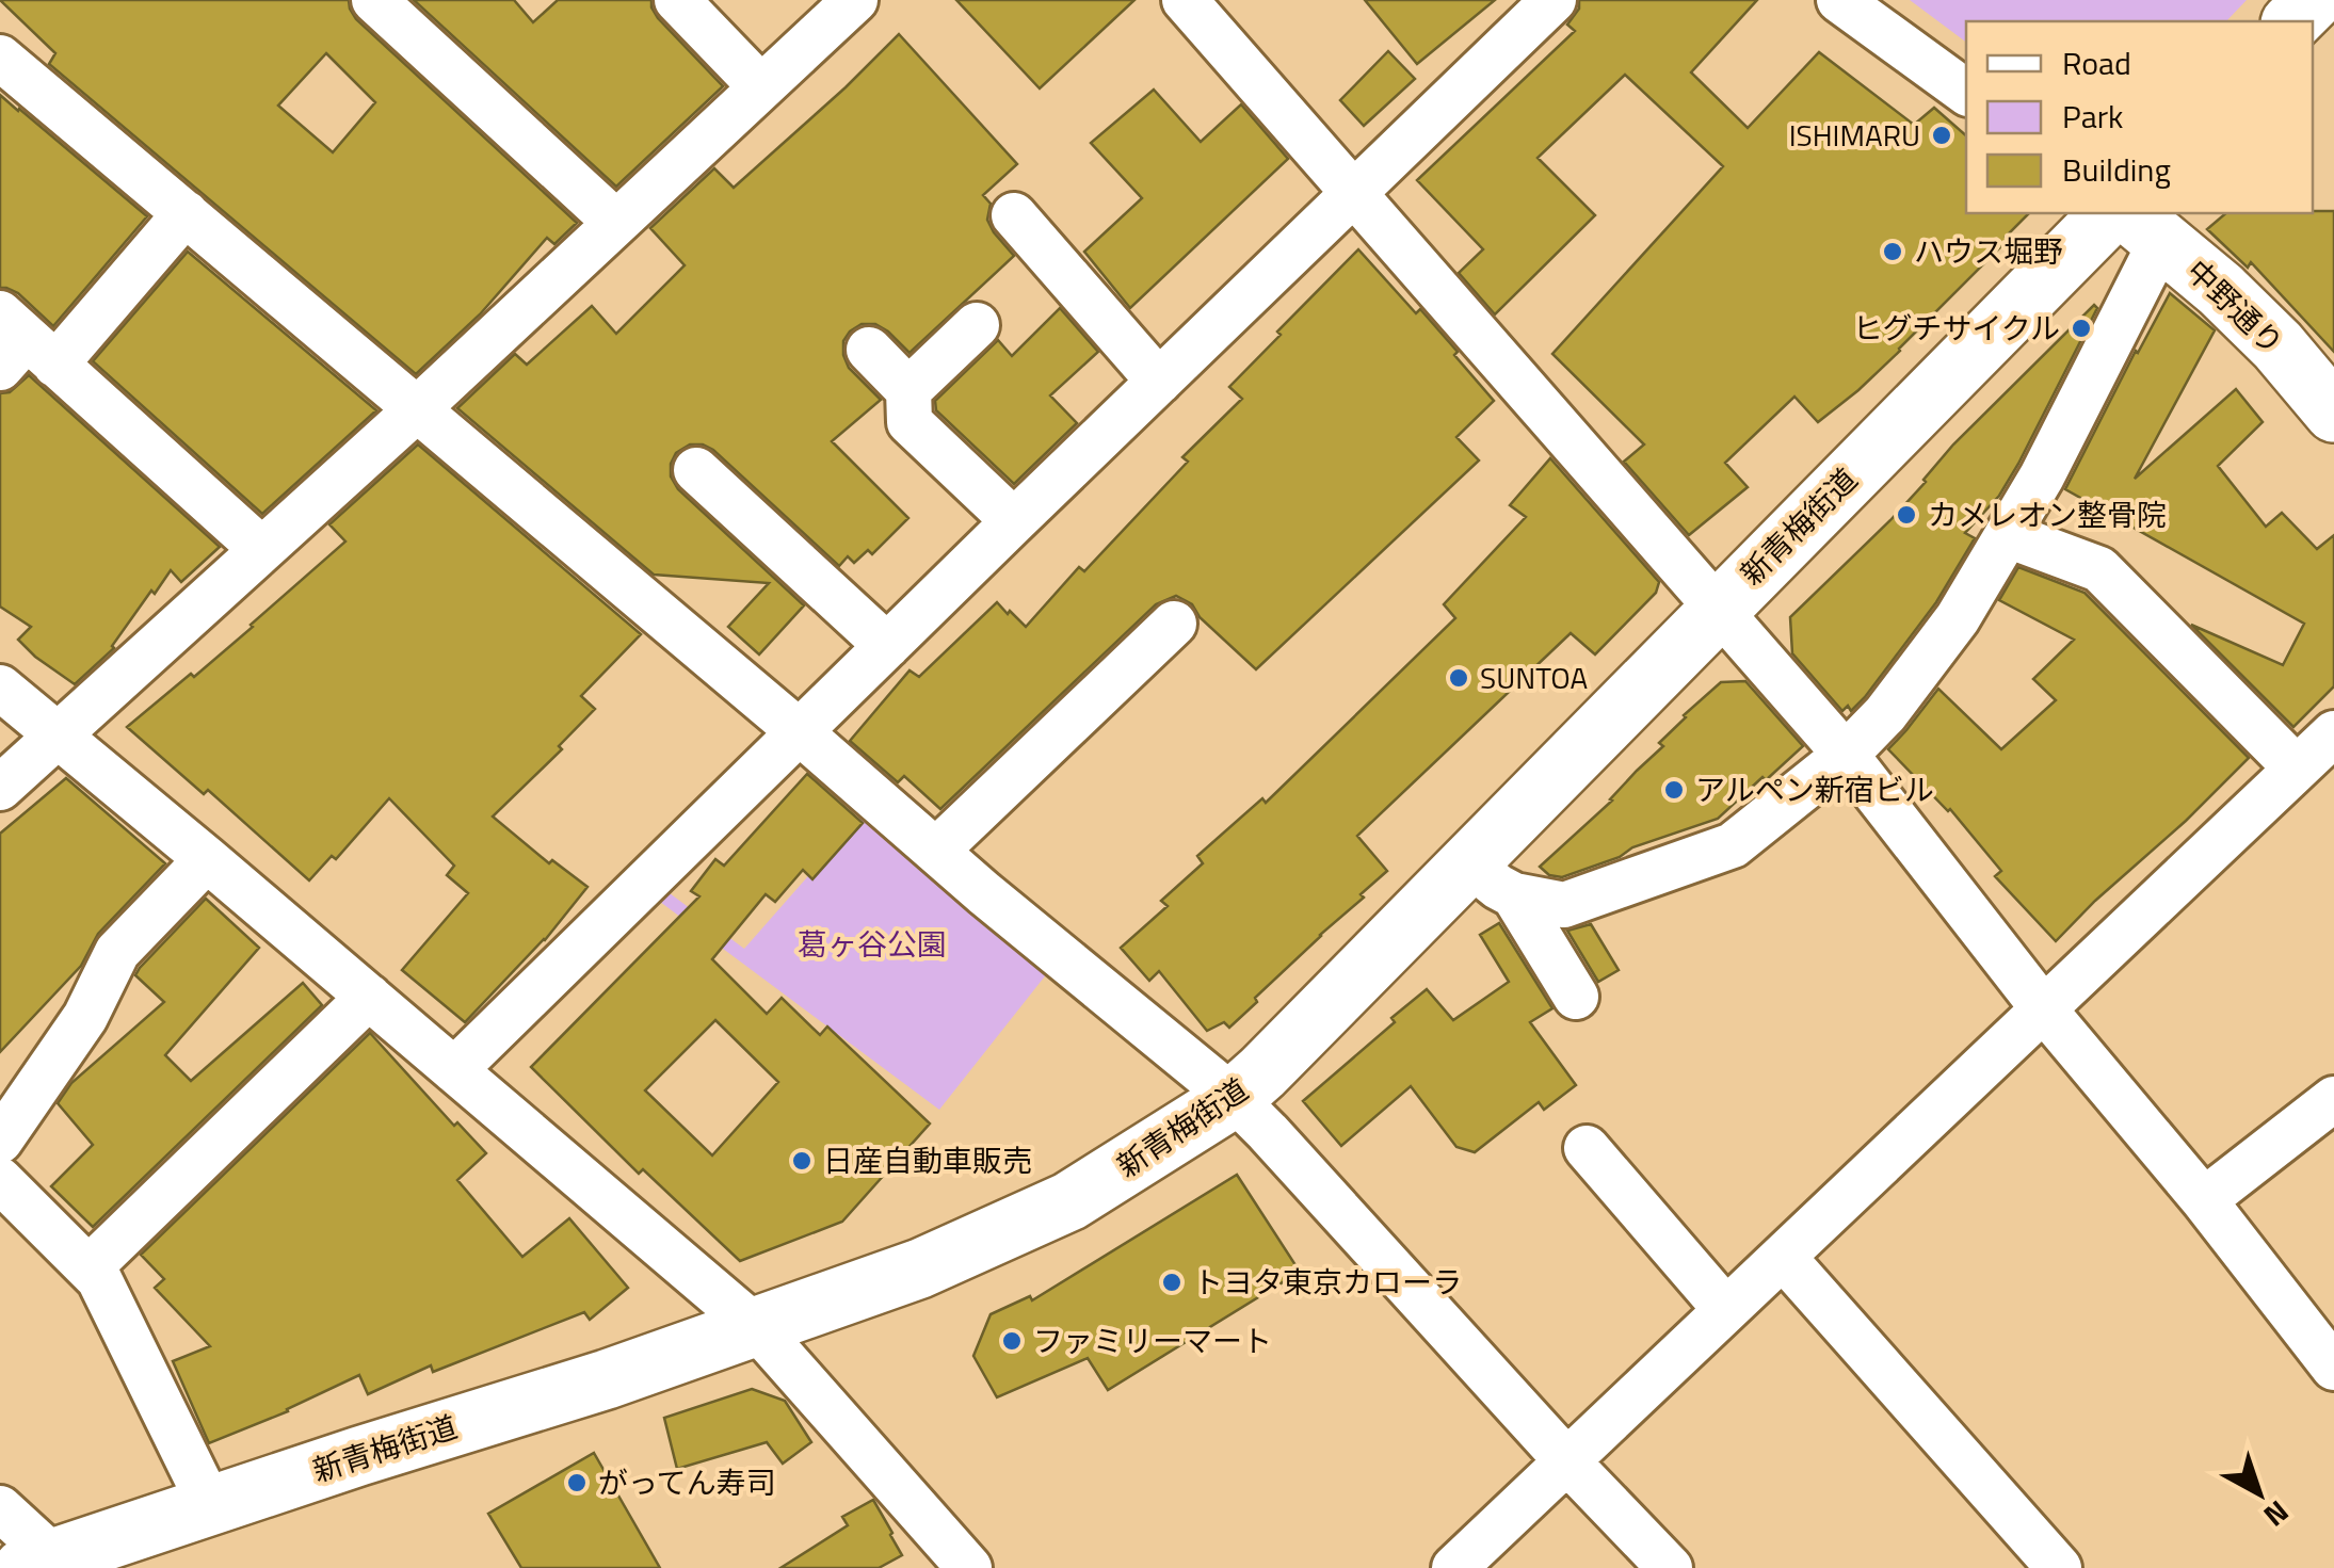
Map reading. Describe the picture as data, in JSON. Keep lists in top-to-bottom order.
{
  "streets": {
    "main road": ["中野通り", "新青梅街道"]
  },
  "parks": ["葛ヶ谷公園"],
  "places": [
    "ISHIMARU",
    "ハウス堀野",
    "ヒグチサイクル",
    "カメレオン整骨院",
    "SUNTOA",
    "アルペン新宿ビル",
    "日産自動車販売",
    "トヨタ東京カローラ",
    "ファミリーマート",
    "がってん寿司"
  ],
  "legend": ["Road", "Park", "Building"],
  "north": "bottom right"
}
